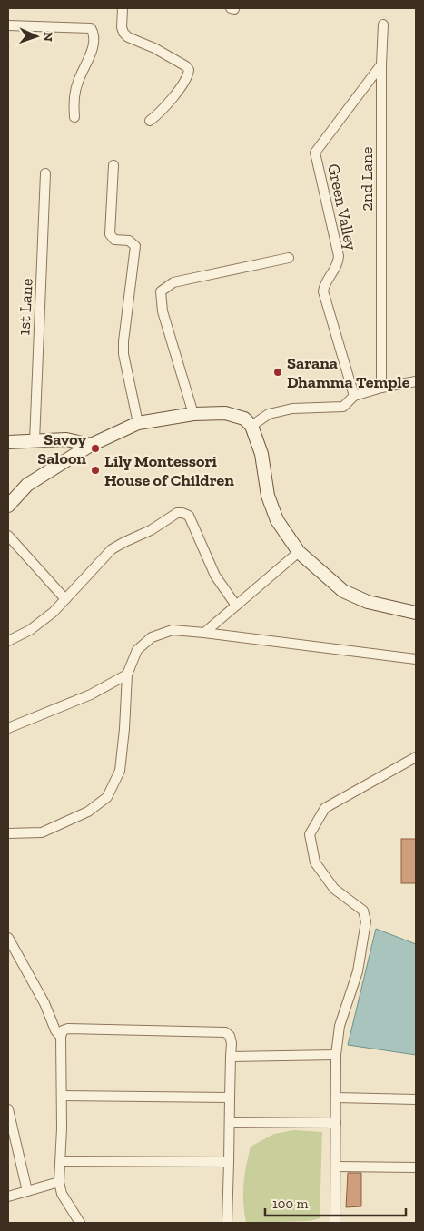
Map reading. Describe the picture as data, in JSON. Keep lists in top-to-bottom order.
{
  "streets": {
    "street": ["2nd Lane", "Green Valley", "1st Lane"]
  },
  "crossings": [
    ["2nd Lane", "Green Valley"]
  ],
  "places": ["Sarana Dhamma Temple", "Savoy Saloon", "Lily Montessori House of Children"],
  "scale_bar": "100 m",
  "north": "right"
}
